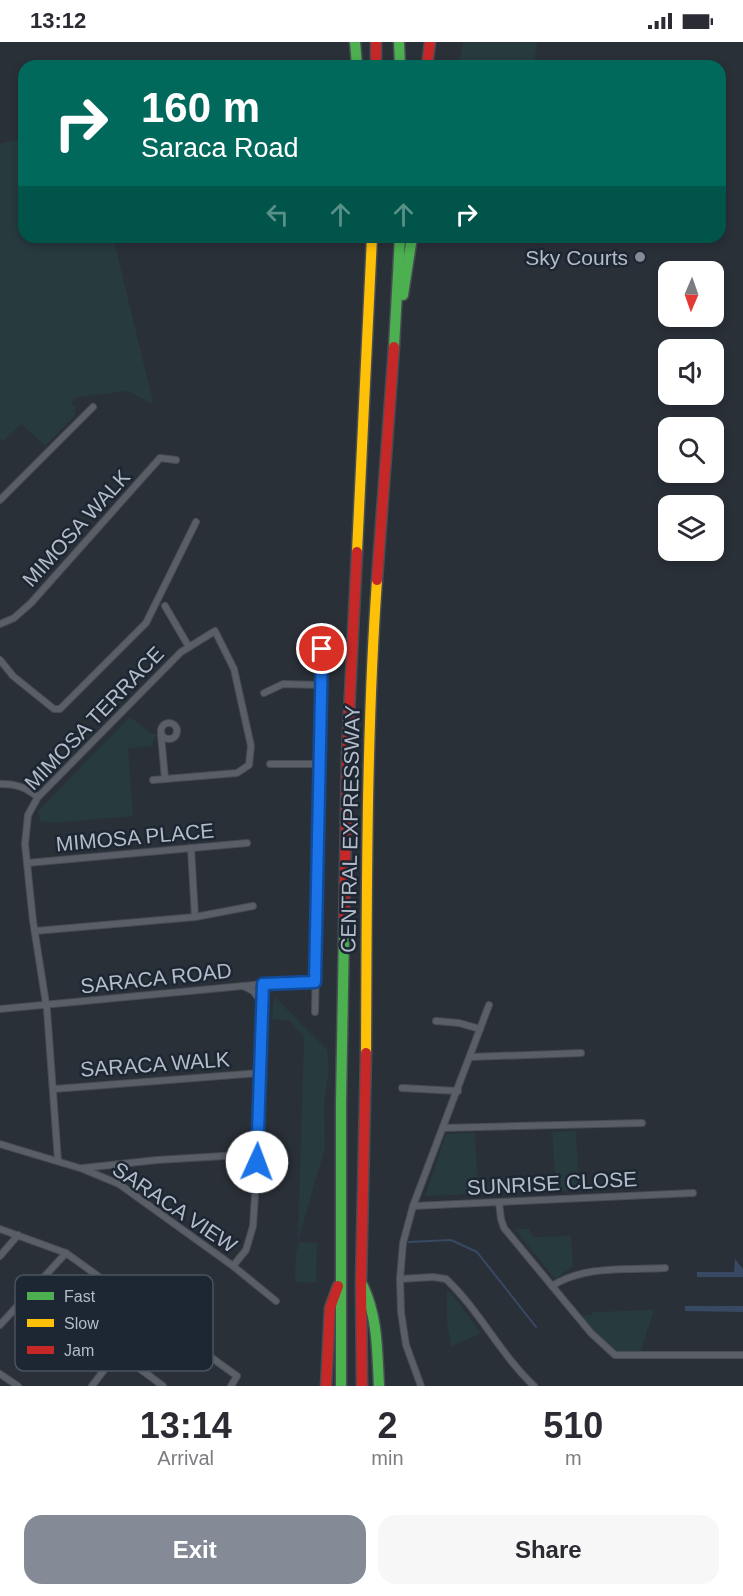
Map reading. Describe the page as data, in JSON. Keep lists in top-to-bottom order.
{
  "streets": {
    "highway": ["CENTRAL EXPRESSWAY"],
    "street": [
      "MIMOSA WALK",
      "MIMOSA TERRACE",
      "MIMOSA PLACE",
      "SARACA ROAD",
      "SARACA WALK",
      "SUNRISE CLOSE",
      "SARACA VIEW"
    ]
  },
  "crossings": [
    ["MIMOSA TERRACE", "MIMOSA PLACE"],
    ["MIMOSA TERRACE", "SARACA ROAD"]
  ],
  "places": ["Sky Courts"],
  "legend": ["Fast", "Slow", "Jam"],
  "north": "bottom",
  "page": {
    "status": "13:12",
    "turn": ["160 m", "Saraca Road"],
    "eta": [
      "13:14",
      "Arrival",
      "2",
      "min",
      "510",
      "m"
    ],
    "buttons": ["Exit", "Share"]
  }
}
